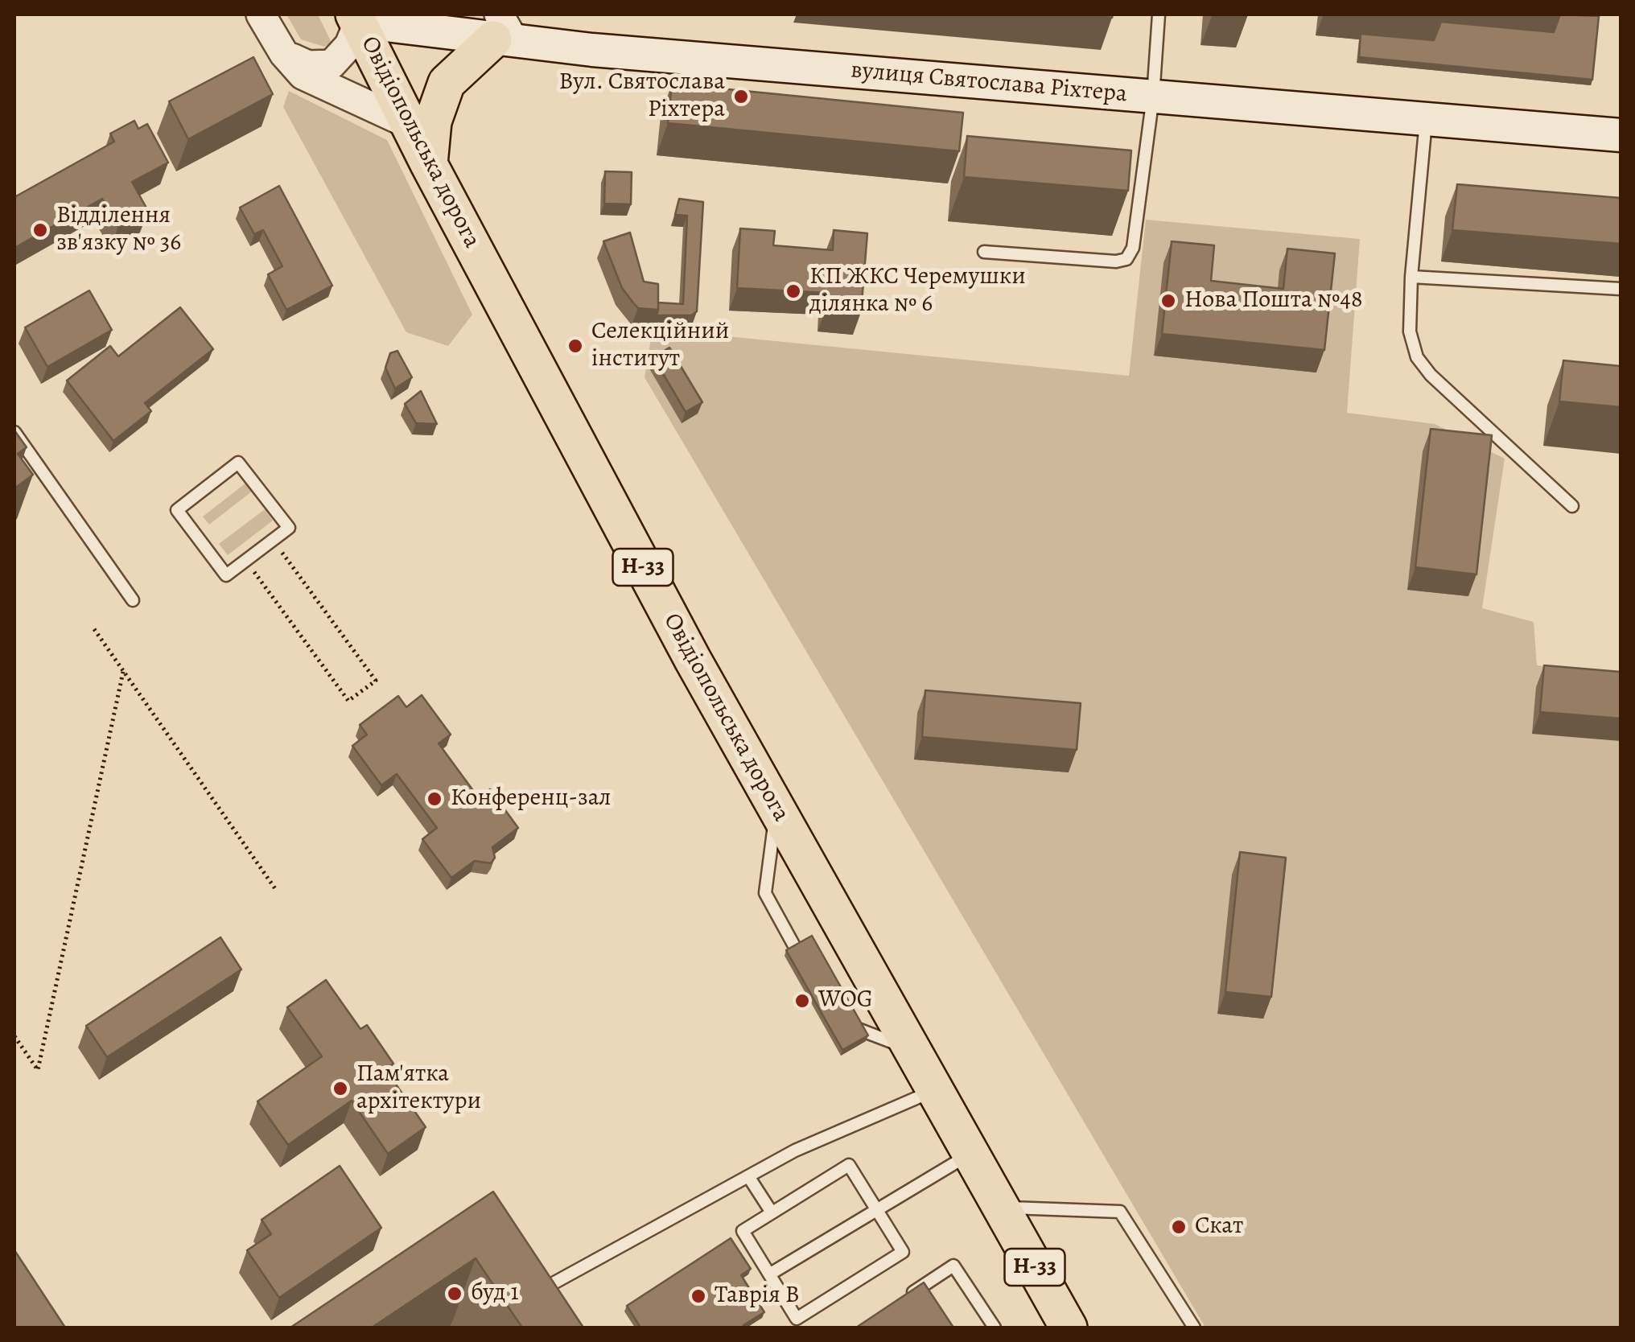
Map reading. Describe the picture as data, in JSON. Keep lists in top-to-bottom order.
{
  "streets": {
    "main road": ["вулиця Святослава Ріхтера", "Овідіопольська дорога", "Н-33"]
  },
  "crossings": [
    ["вулиця Святослава Ріхтера", "Овідіопольська дорога"]
  ],
  "places": [
    "Вул. Святослава Ріхтера",
    "Відділення зв'язку № 36",
    "КП ЖКС Черемушки ділянка № 6",
    "Нова Пошта №48",
    "Селекційний інститут",
    "Конференц-зал",
    "WOG",
    "Пам'ятка архітектури",
    "Скат",
    "буд 1",
    "Таврія В"
  ]
}
